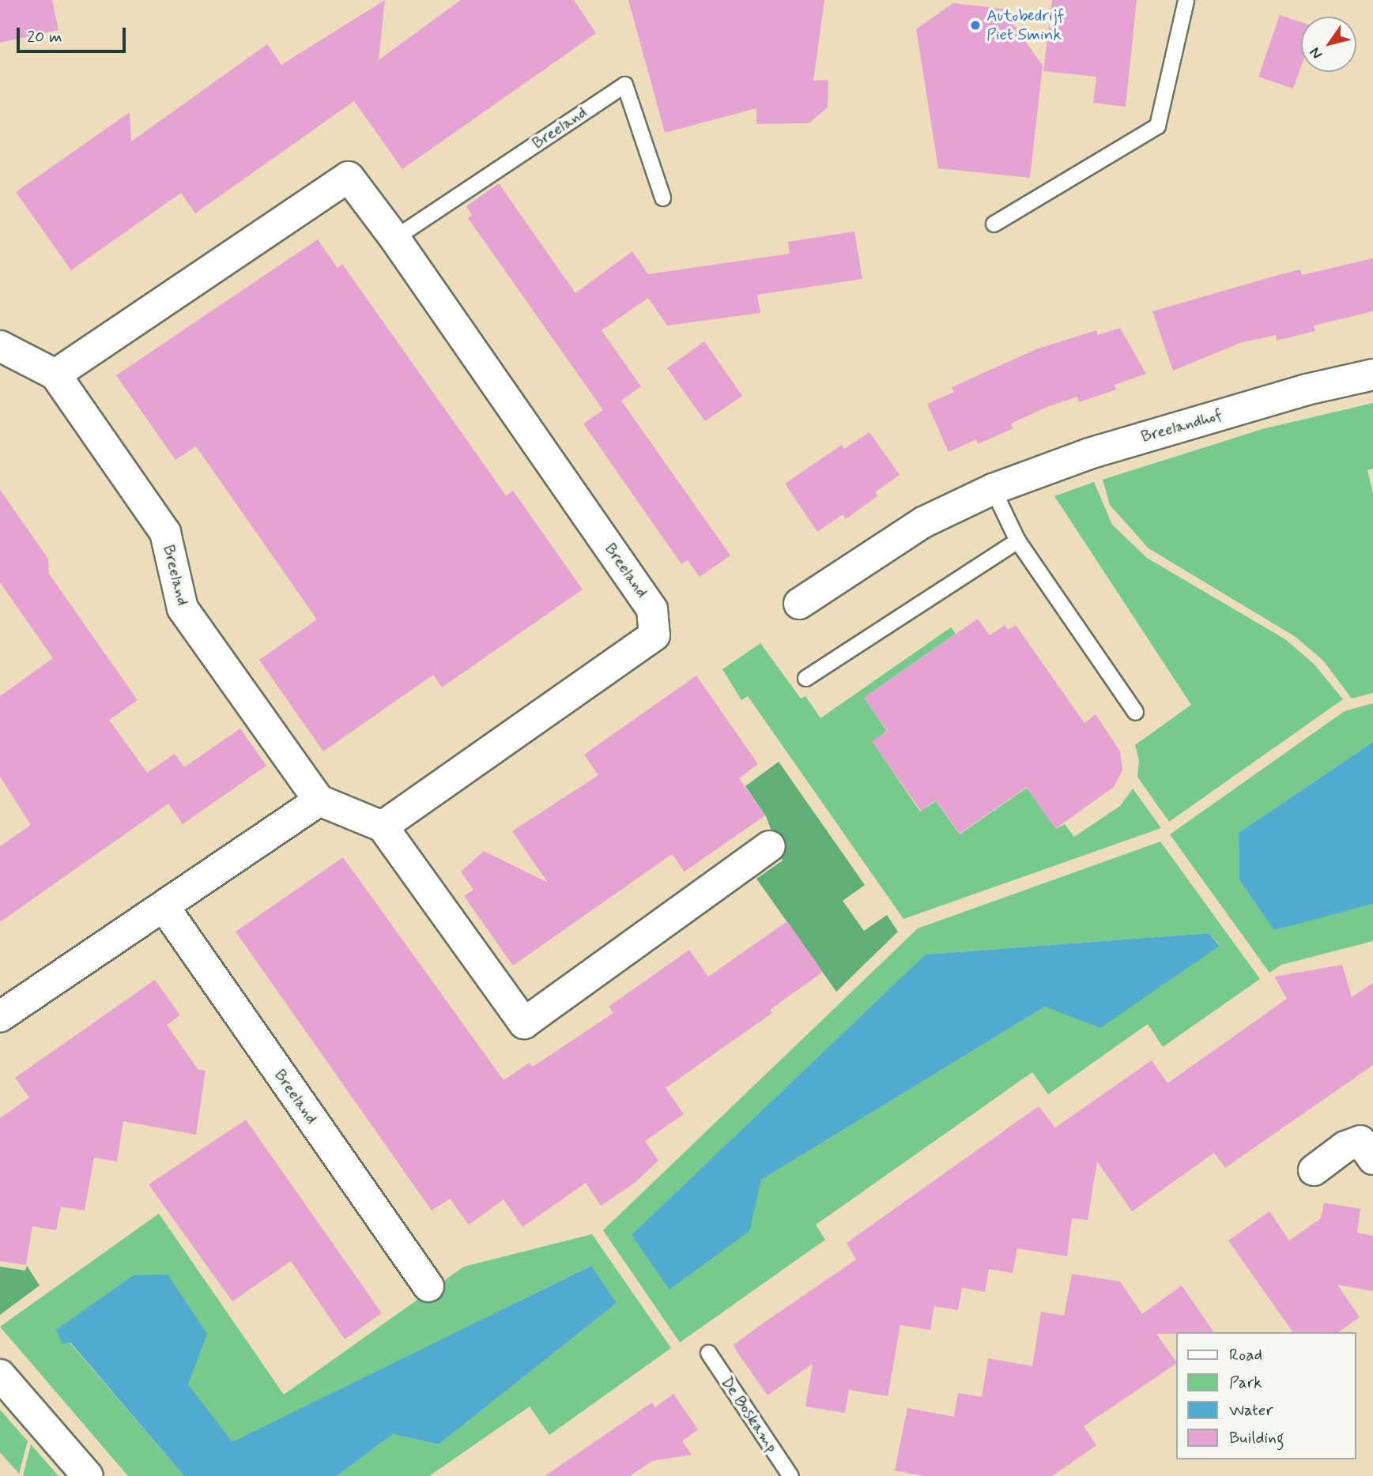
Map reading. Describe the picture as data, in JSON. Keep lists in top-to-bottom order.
{
  "streets": {
    "street": ["Breeland", "Breelandhof"],
    "lane": ["De Boskamp"]
  },
  "places": ["Autobedrijf Piet Smink"],
  "legend": [
    "Road",
    "Park",
    "Water",
    "Building"
  ],
  "scale_bar": "20 m",
  "north": "bottom left"
}
